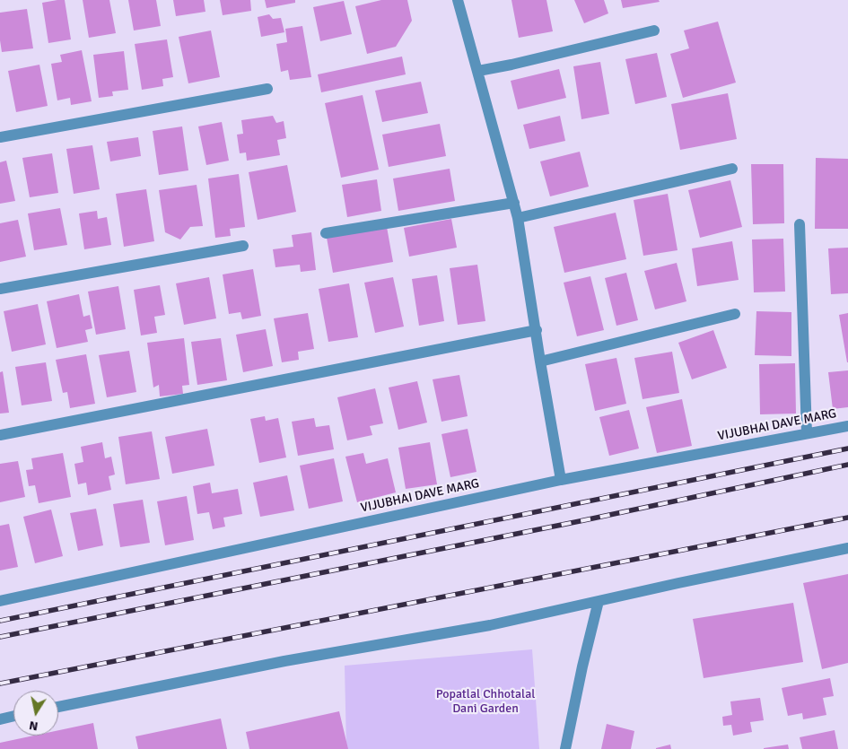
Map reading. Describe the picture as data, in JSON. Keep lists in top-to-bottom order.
{
  "streets": {
    "street": ["VIJUBHAI DAVE MARG"]
  },
  "parks": ["Popatlal Chhotalal Dani Garden"],
  "north": "bottom"
}
